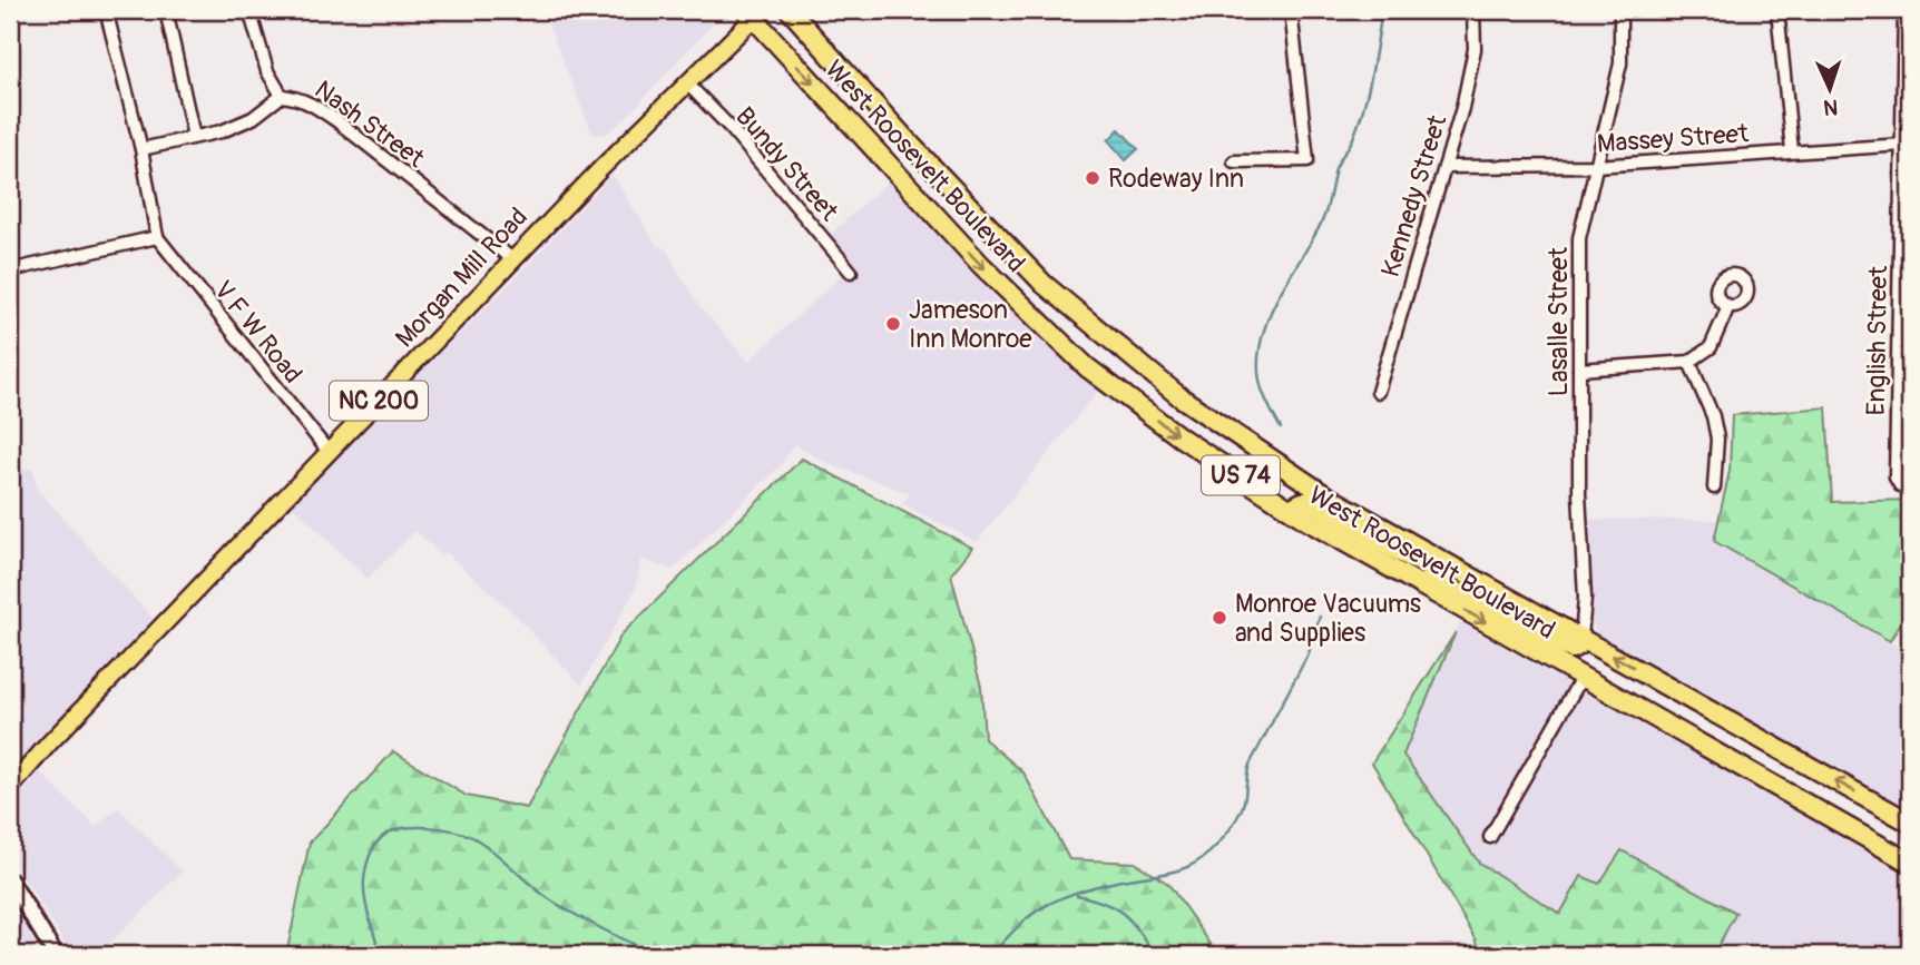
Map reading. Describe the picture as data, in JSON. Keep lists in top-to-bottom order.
{
  "streets": {
    "highway": ["West Roosevelt Boulevard", "US 74"],
    "main road": ["Morgan Mill Road", "NC 200"],
    "street": [
      "Nash Street",
      "Massey Street",
      "Bundy Street",
      "Kennedy Street",
      "Lasalle Street",
      "V F W Road",
      "English Street"
    ]
  },
  "crossings": [
    ["Nash Street", "Morgan Mill Road"],
    ["Massey Street", "Kennedy Street"],
    ["Massey Street", "Lasalle Street"],
    ["Massey Street", "English Street"],
    ["Bundy Street", "Morgan Mill Road"],
    ["West Roosevelt Boulevard", "Morgan Mill Road"],
    ["West Roosevelt Boulevard", "Lasalle Street"],
    ["Morgan Mill Road", "V F W Road"]
  ],
  "places": ["Rodeway Inn", "Jameson Inn Monroe", "Monroe Vacuums and Supplies"],
  "north": "bottom"
}
